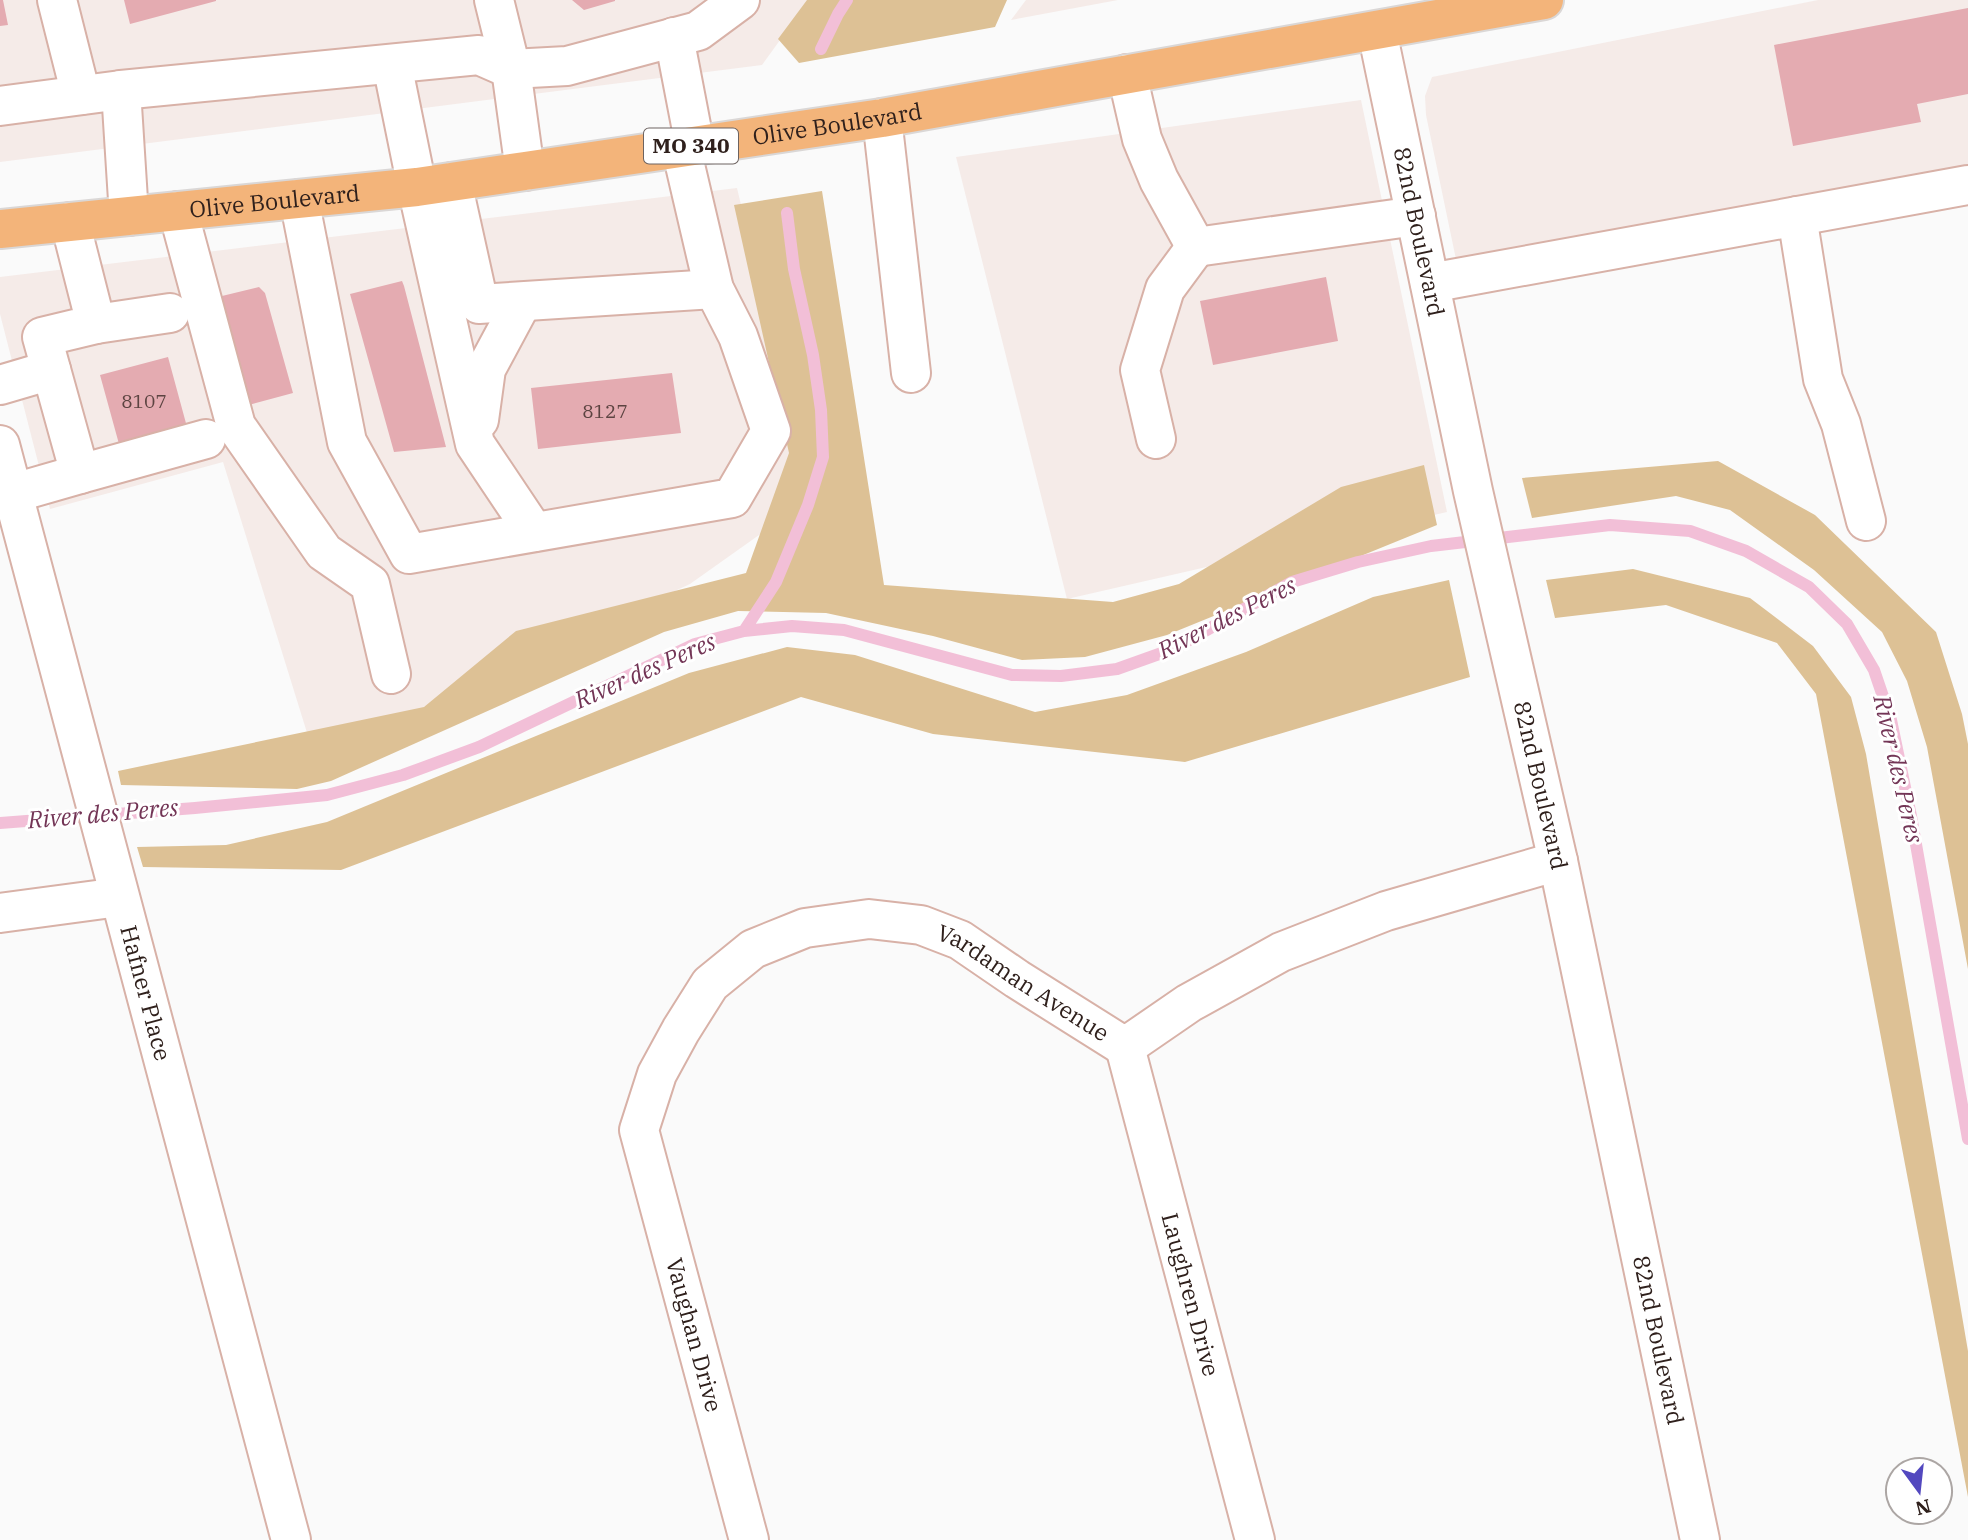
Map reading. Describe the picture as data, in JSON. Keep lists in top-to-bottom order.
{
  "streets": {
    "main road": ["Olive Boulevard", "MO 340"],
    "street": [
      "82nd Boulevard",
      "Vardaman Avenue",
      "Hafner Place",
      "Laughren Drive",
      "Vaughan Drive"
    ]
  },
  "crossings": [
    ["Olive Boulevard", "82nd Boulevard"],
    ["82nd Boulevard", "Vardaman Avenue"],
    ["Vardaman Avenue", "Laughren Drive"],
    ["Vardaman Avenue", "Vaughan Drive"]
  ],
  "water": ["River des Peres"],
  "house_numbers": ["8107", "8127"],
  "north": "bottom"
}
